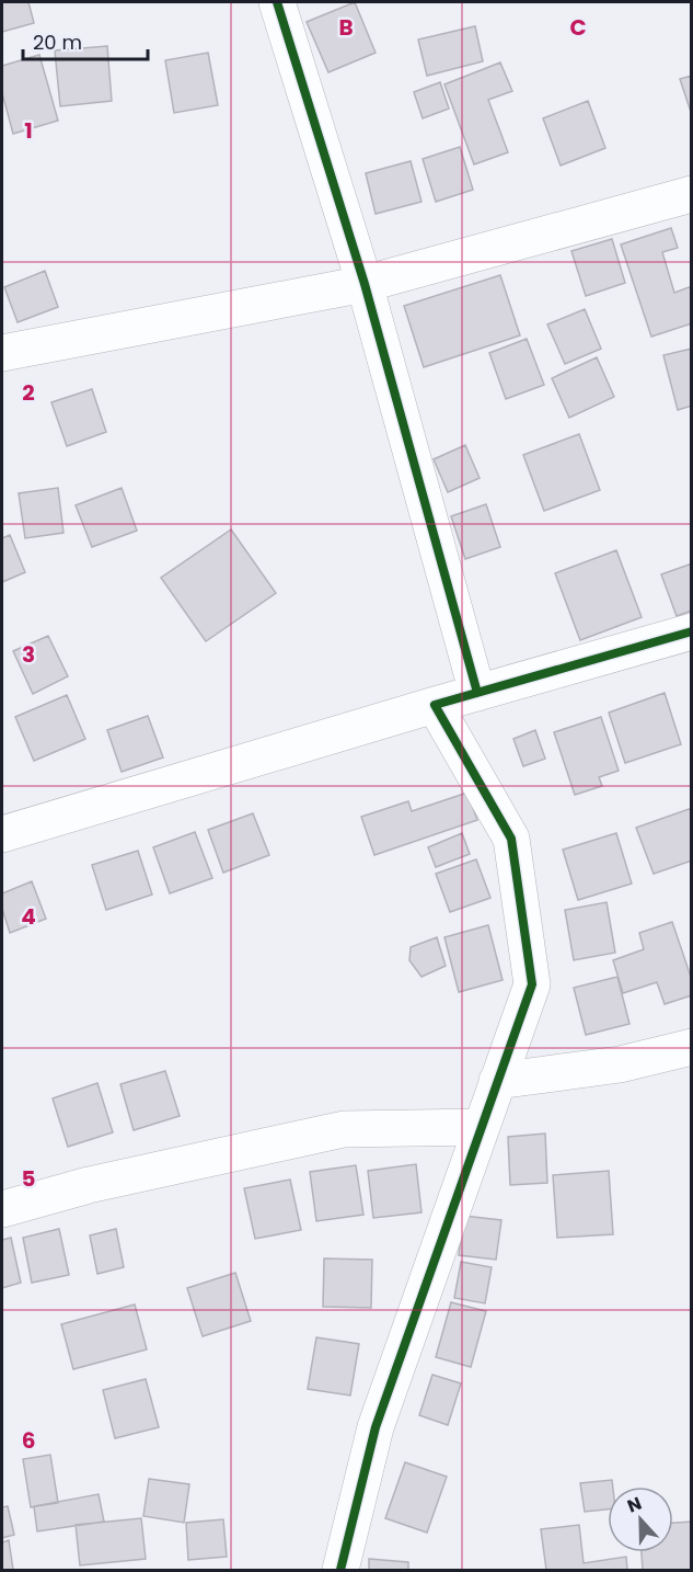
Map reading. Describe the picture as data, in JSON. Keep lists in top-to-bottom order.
{
  "scale_bar": "20 m",
  "north": "top",
  "grid": {
    "columns": ["B", "C"],
    "rows": [
      "1",
      "2",
      "3",
      "4",
      "5",
      "6"
    ]
  }
}
